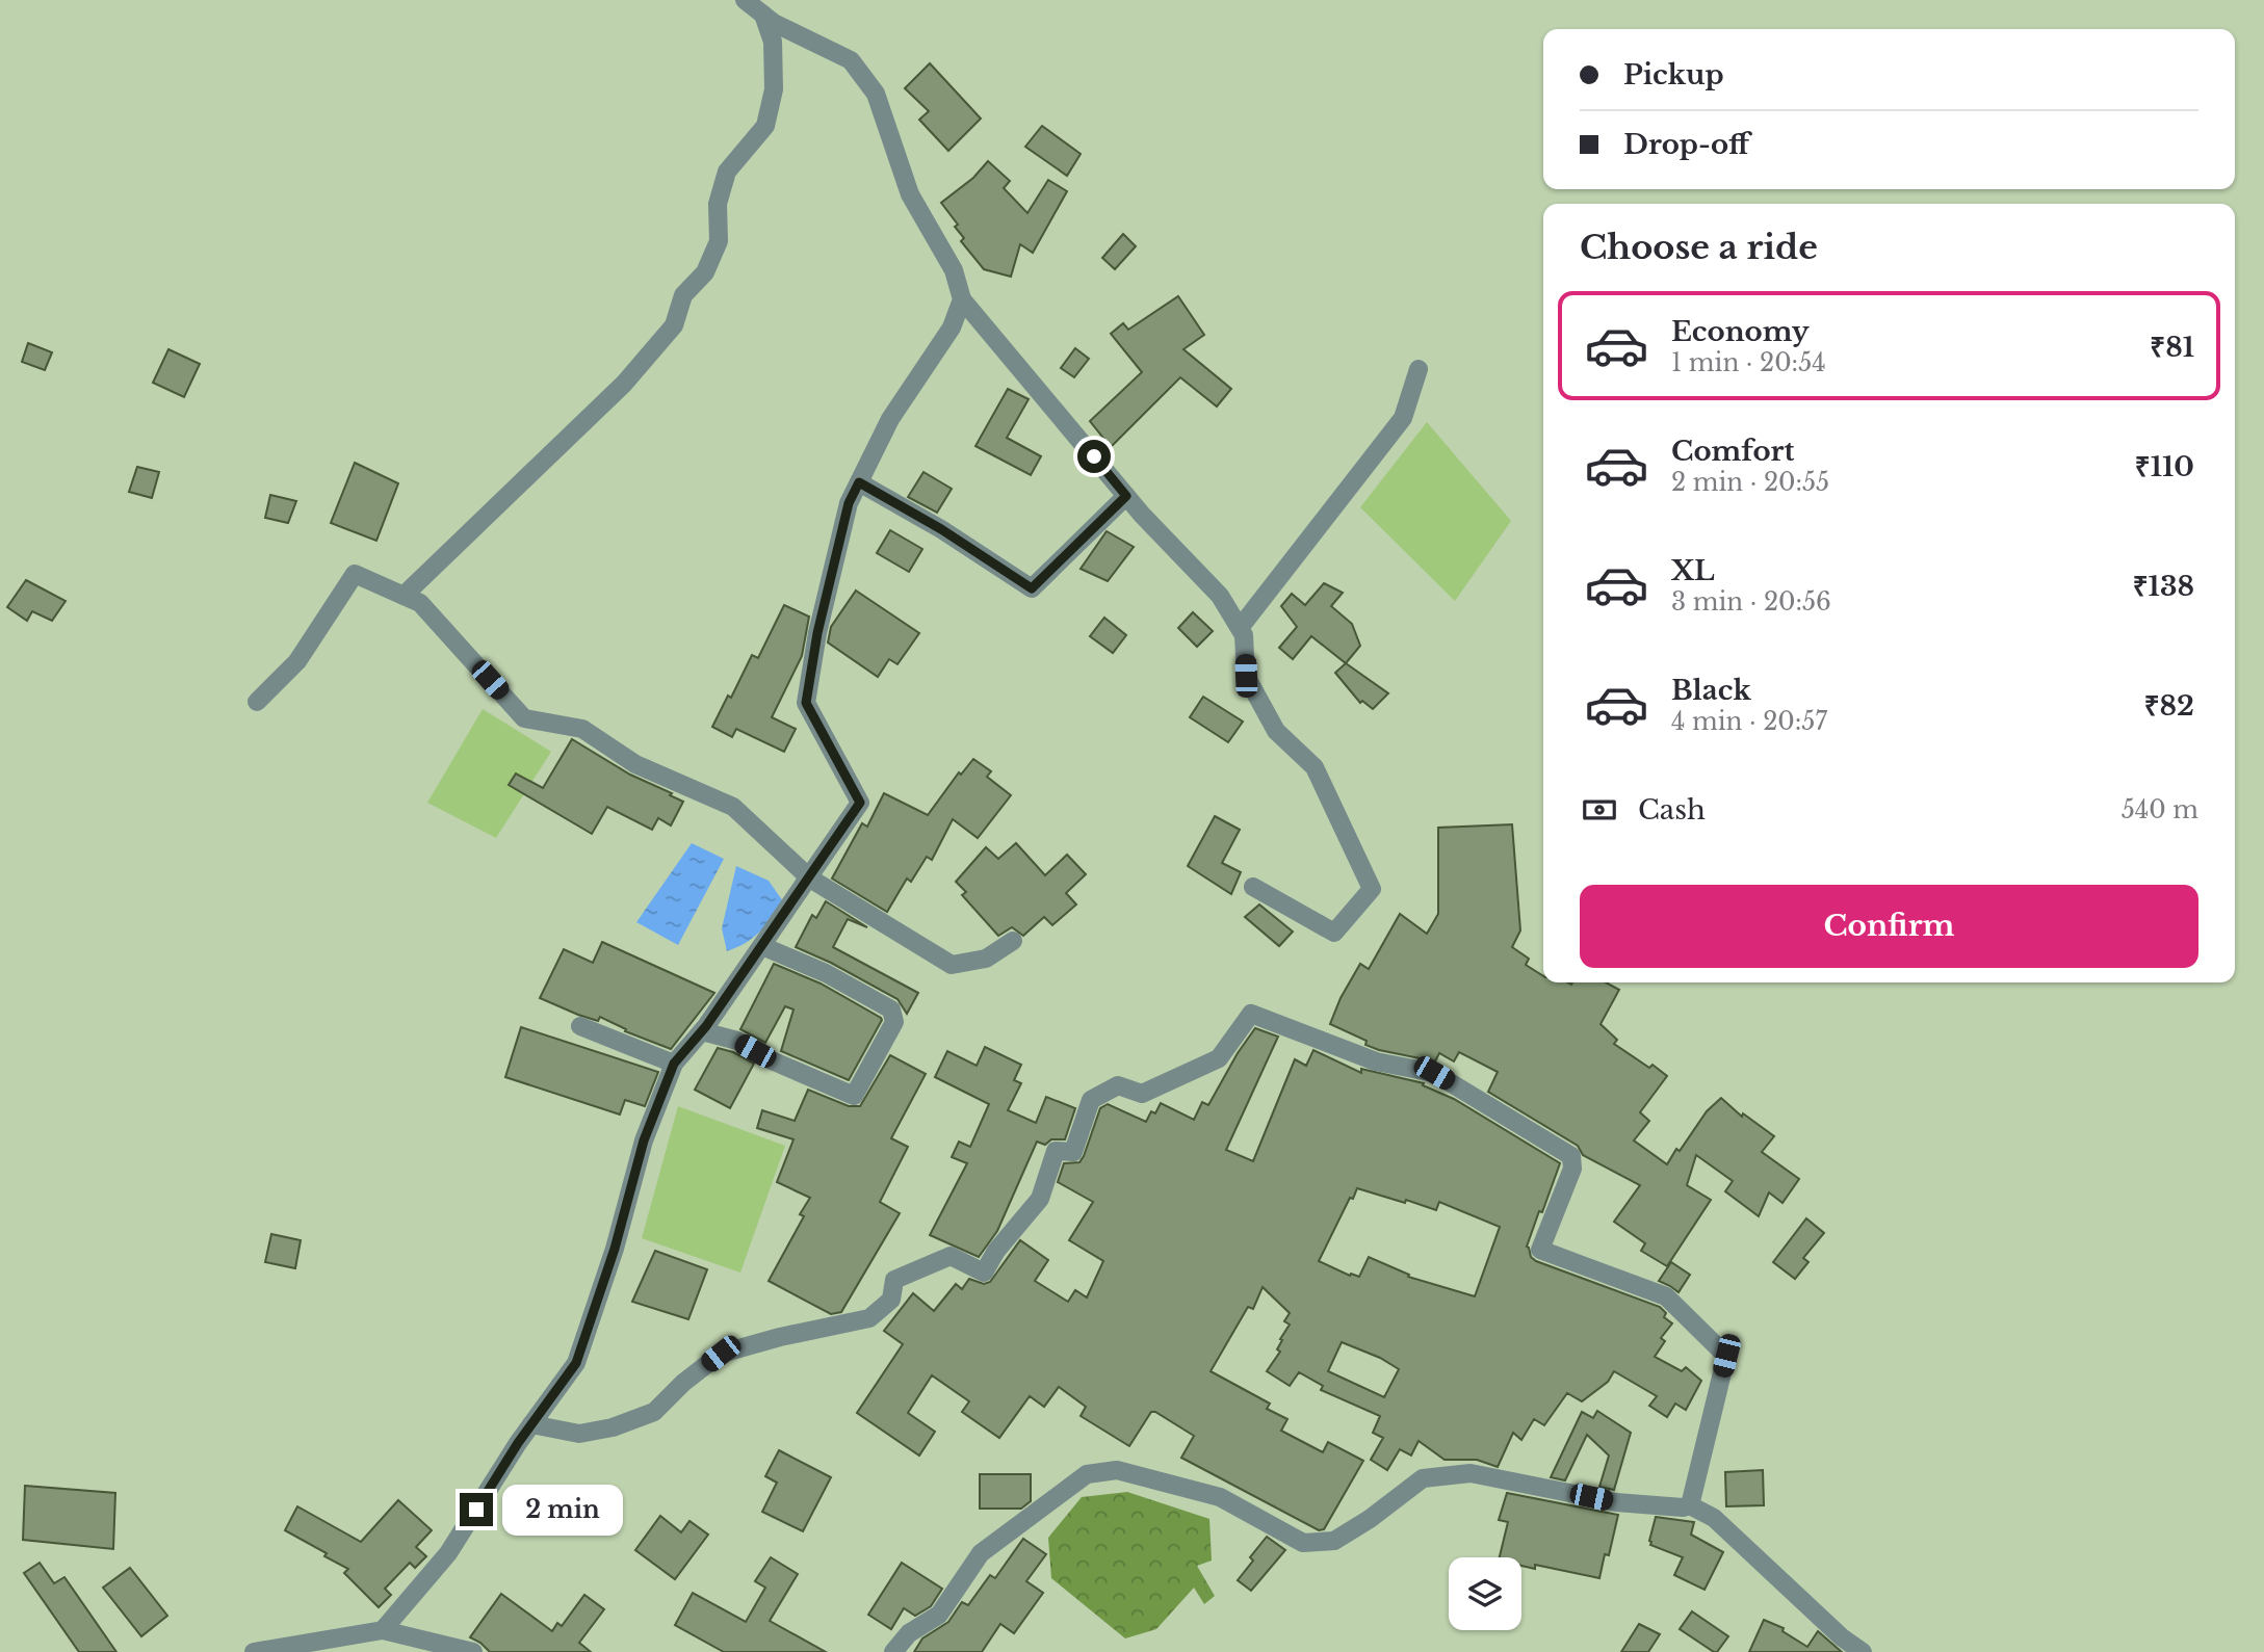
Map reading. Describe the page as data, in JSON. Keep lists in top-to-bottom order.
{
  "page": {
    "banner": ["Pickup", "Drop-off"],
    "heading": "Choose a ride",
    "list": [
      {
        "name": "Economy",
        "note": "1 min · 20:54",
        "value": "₹81"
      },
      {
        "name": "Comfort",
        "note": "2 min · 20:55",
        "value": "₹110"
      },
      {
        "name": "XL",
        "note": "3 min · 20:56",
        "value": "₹138"
      },
      {
        "name": "Black",
        "note": "4 min · 20:57",
        "value": "₹82"
      }
    ],
    "pay": ["Cash", "540 m"],
    "buttons": "Confirm",
    "bubble": "2 min"
  }
}
